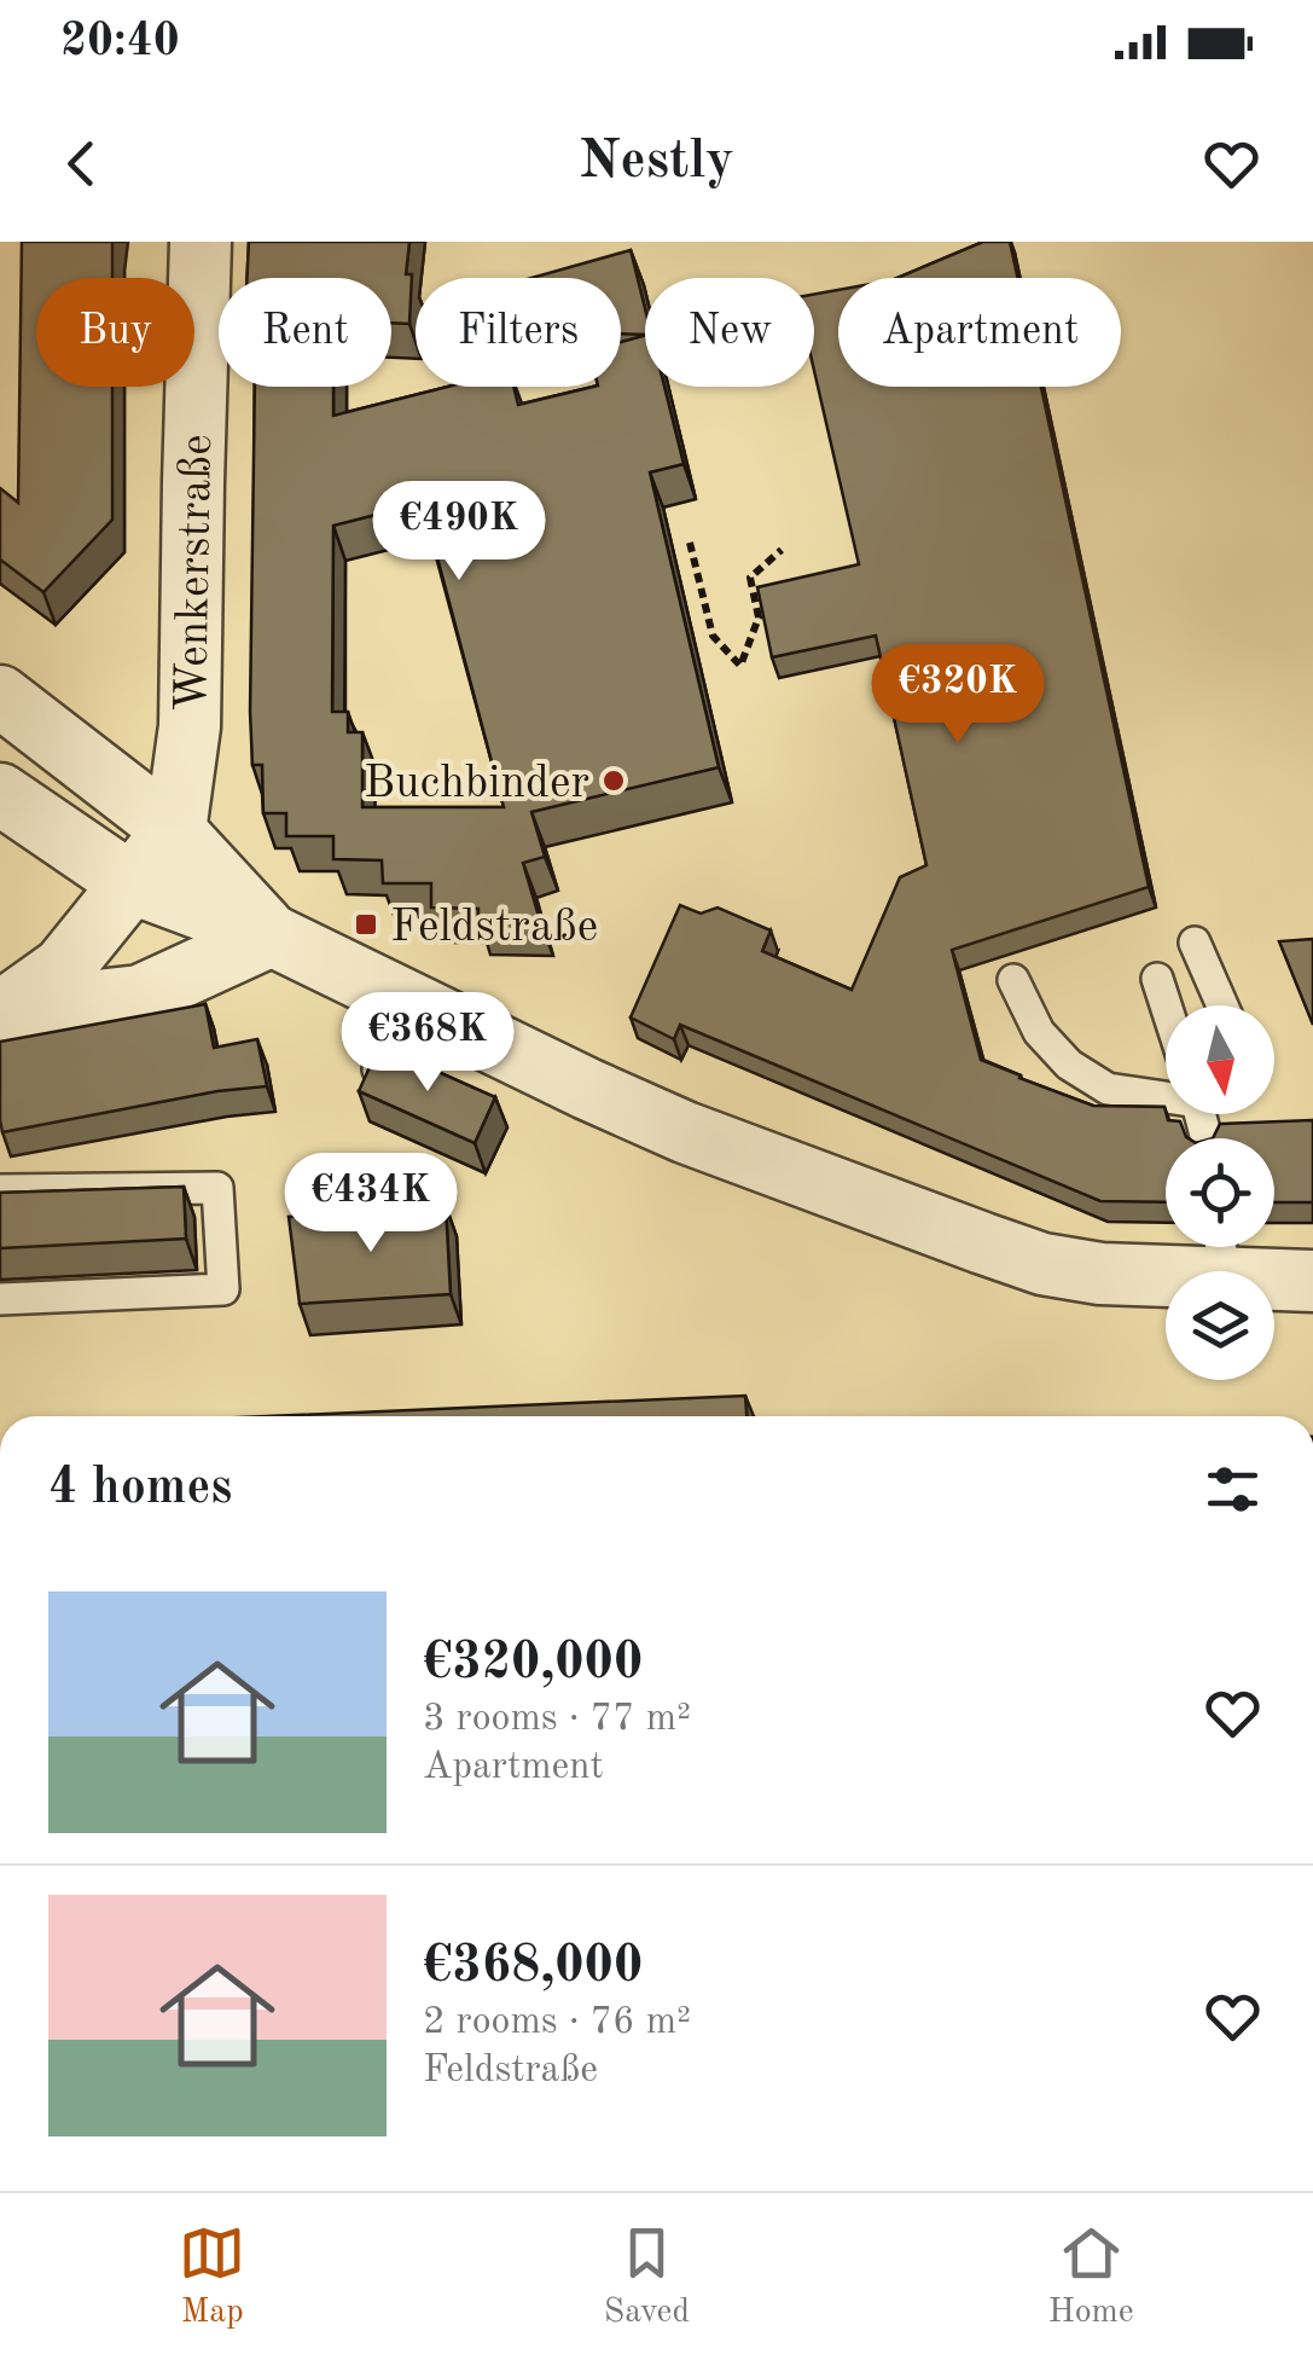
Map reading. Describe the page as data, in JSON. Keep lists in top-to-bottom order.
{
  "streets": {
    "street": ["Wenkerstraße"]
  },
  "places": {
    "other": ["Buchbinder"],
    "transit": ["Feldstraße"]
  },
  "north": "bottom",
  "page": {
    "status": "20:40",
    "header": "Nestly",
    "chip": [
      "Buy",
      "Rent",
      "Filters",
      "New",
      "Apartment"
    ],
    "price": [
      "€490K",
      "€320K",
      "€368K",
      "€434K"
    ],
    "heading": "4 homes",
    "list": [
      {
        "name": "€320,000",
        "note": "3 rooms · 77 m² · Apartment"
      },
      {
        "name": "€368,000",
        "note": "2 rooms · 76 m² · Feldstraße"
      }
    ],
    "tabs": ["Map", "Saved", "Home"]
  }
}
